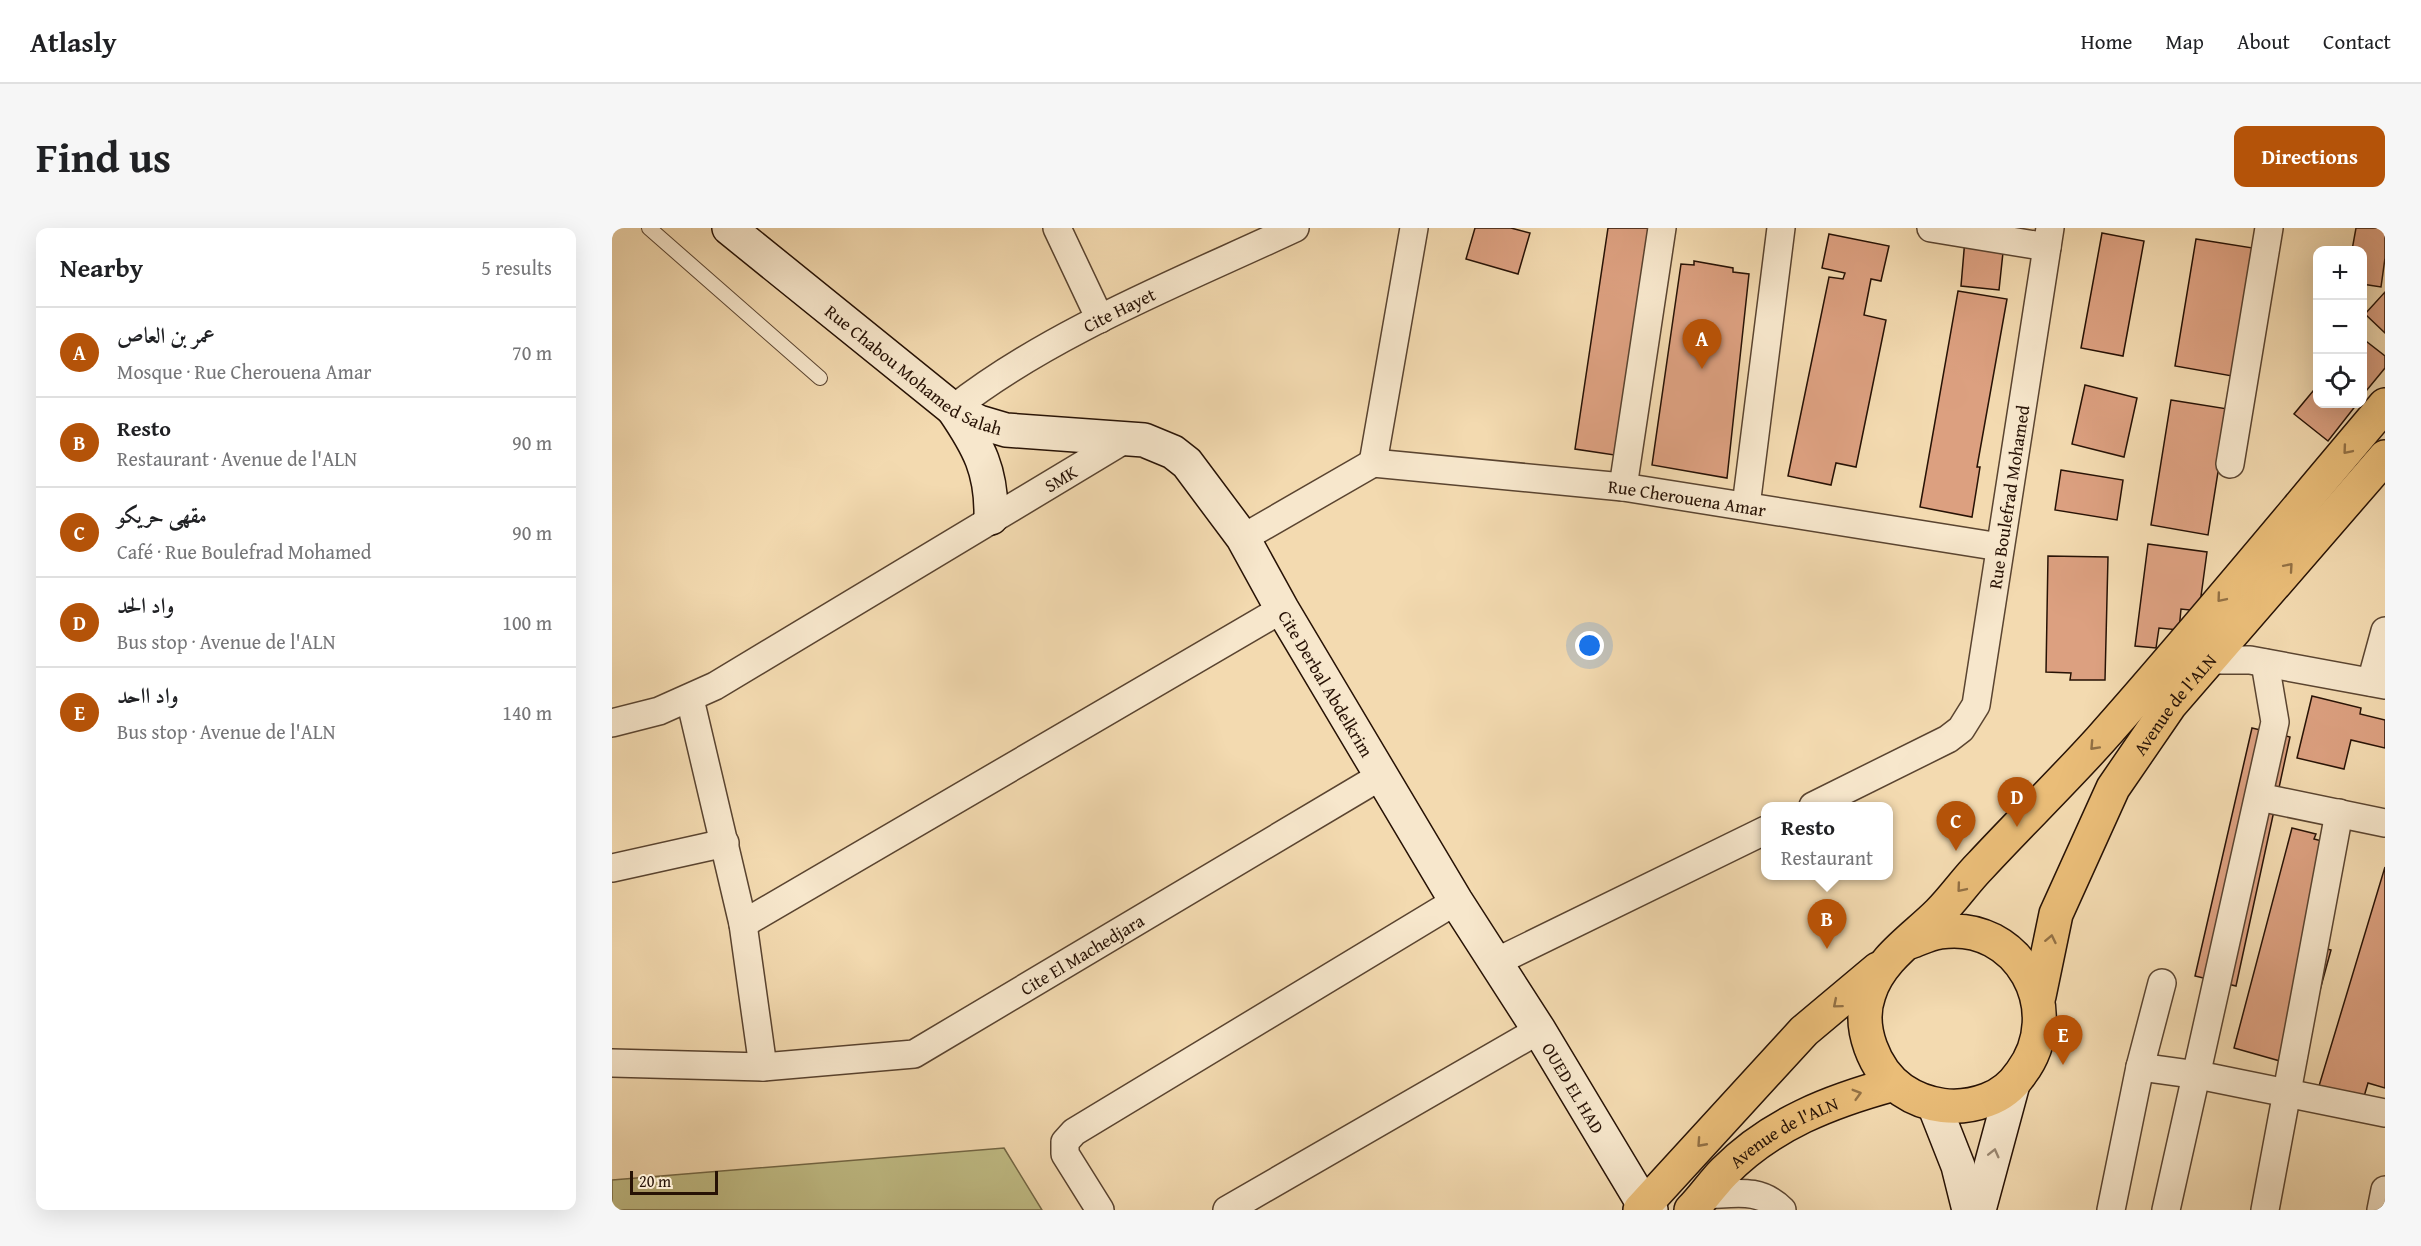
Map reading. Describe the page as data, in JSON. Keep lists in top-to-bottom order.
{
  "streets": {
    "main road": [
      "Rue Chabou Mohamed Salah",
      "Cite Derbal Abdelkrim",
      "Avenue de l'ALN",
      "OUED EL HAD"
    ],
    "street": [
      "Cite Hayet",
      "SMK",
      "Rue Boulefrad Mohamed",
      "Rue Cherouena Amar",
      "Cite El Machedjara"
    ]
  },
  "crossings": [
    ["Cite Hayet", "Rue Chabou Mohamed Salah"],
    ["Rue Chabou Mohamed Salah", "SMK"],
    ["Rue Chabou Mohamed Salah", "Cite Derbal Abdelkrim"],
    ["SMK", "Cite Derbal Abdelkrim"],
    ["Rue Boulefrad Mohamed", "Rue Cherouena Amar"],
    ["Cite Derbal Abdelkrim", "Cite El Machedjara"],
    ["Cite Derbal Abdelkrim", "OUED EL HAD"]
  ],
  "scale_bar": "20 m",
  "page": {
    "header": "Atlasly",
    "nav": [
      "Home",
      "Map",
      "About",
      "Contact"
    ],
    "title": "Find us",
    "buttons": "Directions",
    "heading": ["Nearby", "5 results"],
    "map_buttons": ["+", "−"],
    "list": [
      {
        "mark": "A",
        "name": "عمر بن العاص",
        "note": "Mosque · Rue Cherouena Amar",
        "value": "70 m"
      },
      {
        "mark": "B",
        "name": "Resto",
        "note": "Restaurant · Avenue de l'ALN",
        "value": "90 m"
      },
      {
        "mark": "C",
        "name": "مقهى حريكو",
        "note": "Café · Rue Boulefrad Mohamed",
        "value": "90 m"
      },
      {
        "mark": "D",
        "name": "واد الحد",
        "note": "Bus stop · Avenue de l'ALN",
        "value": "100 m"
      },
      {
        "mark": "E",
        "name": "واد ااحد",
        "note": "Bus stop · Avenue de l'ALN",
        "value": "140 m"
      }
    ],
    "pins": [
      "A",
      "D",
      "C",
      "B",
      "E"
    ],
    "popup": ["Resto", "Restaurant"],
    "scale": "20 m"
  }
}
